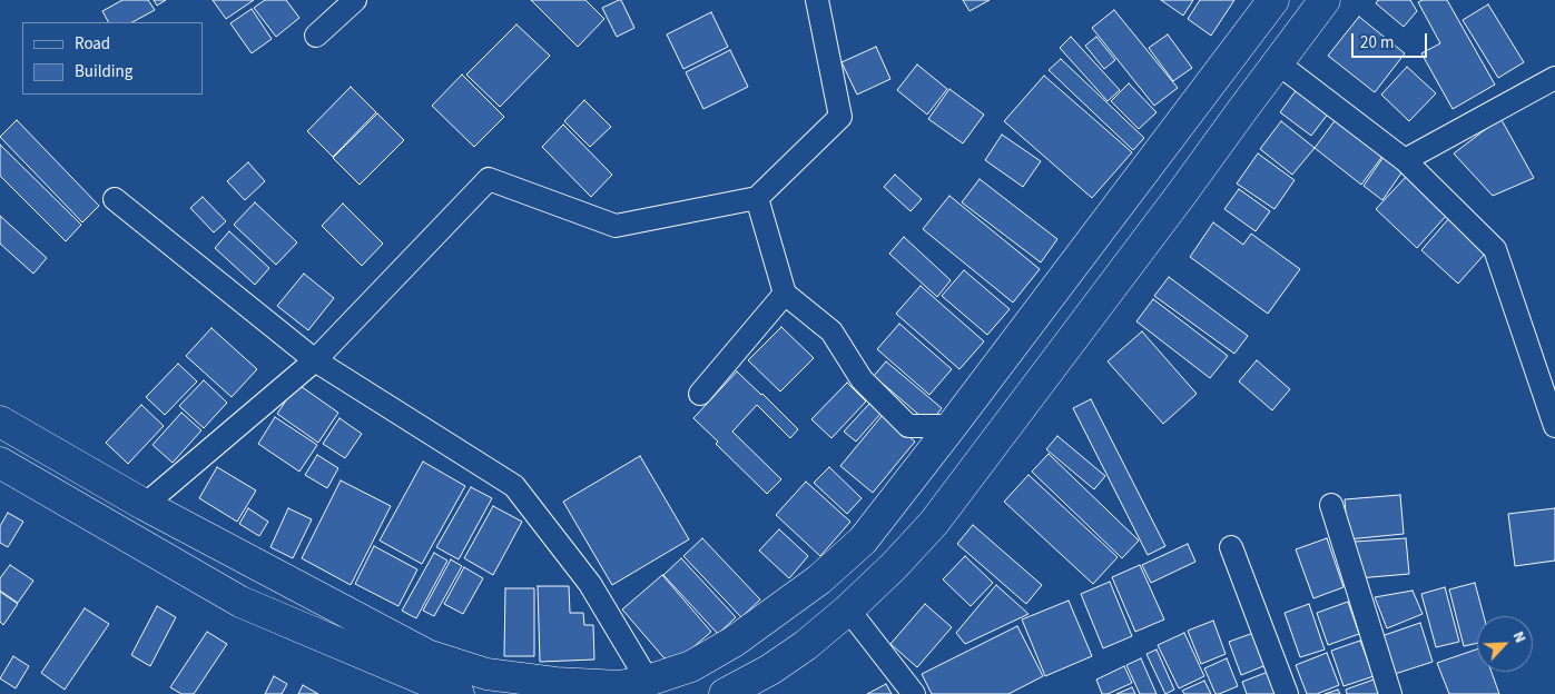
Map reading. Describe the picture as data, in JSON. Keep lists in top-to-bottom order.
{
  "legend": ["Road", "Building"],
  "scale_bar": "20 m",
  "north": "top right"
}
